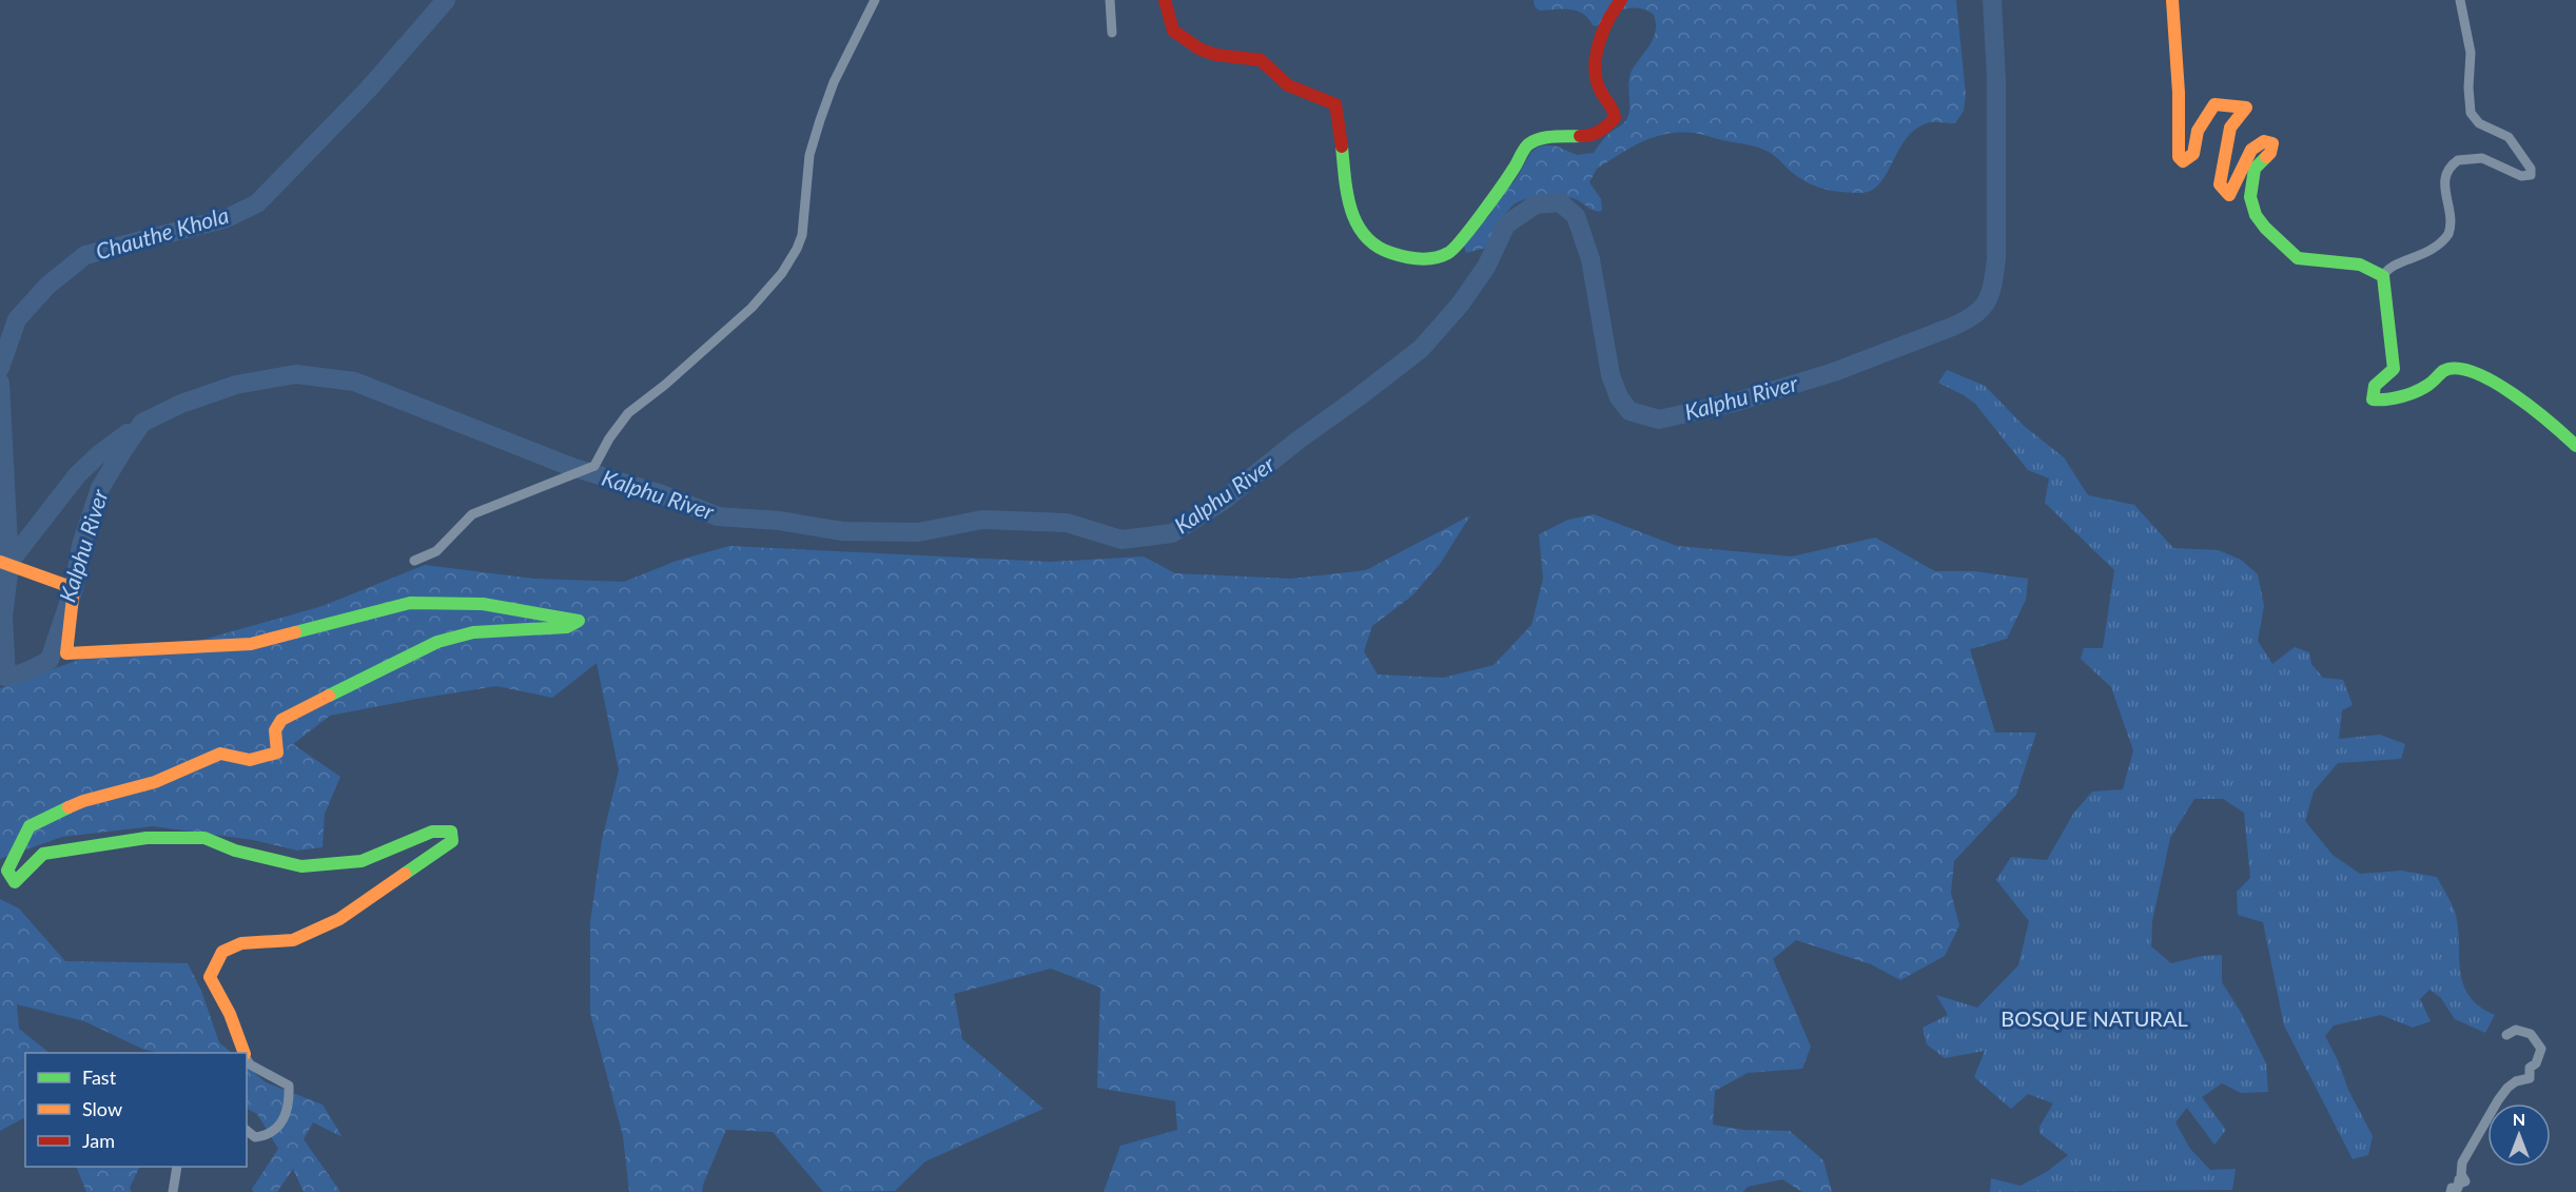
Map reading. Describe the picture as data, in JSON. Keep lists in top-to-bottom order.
{
  "water": ["Chauthe Khola", "Kalphu River"],
  "parks": ["BOSQUE NATURAL"],
  "legend": ["Fast", "Slow", "Jam"],
  "north": "top"
}
